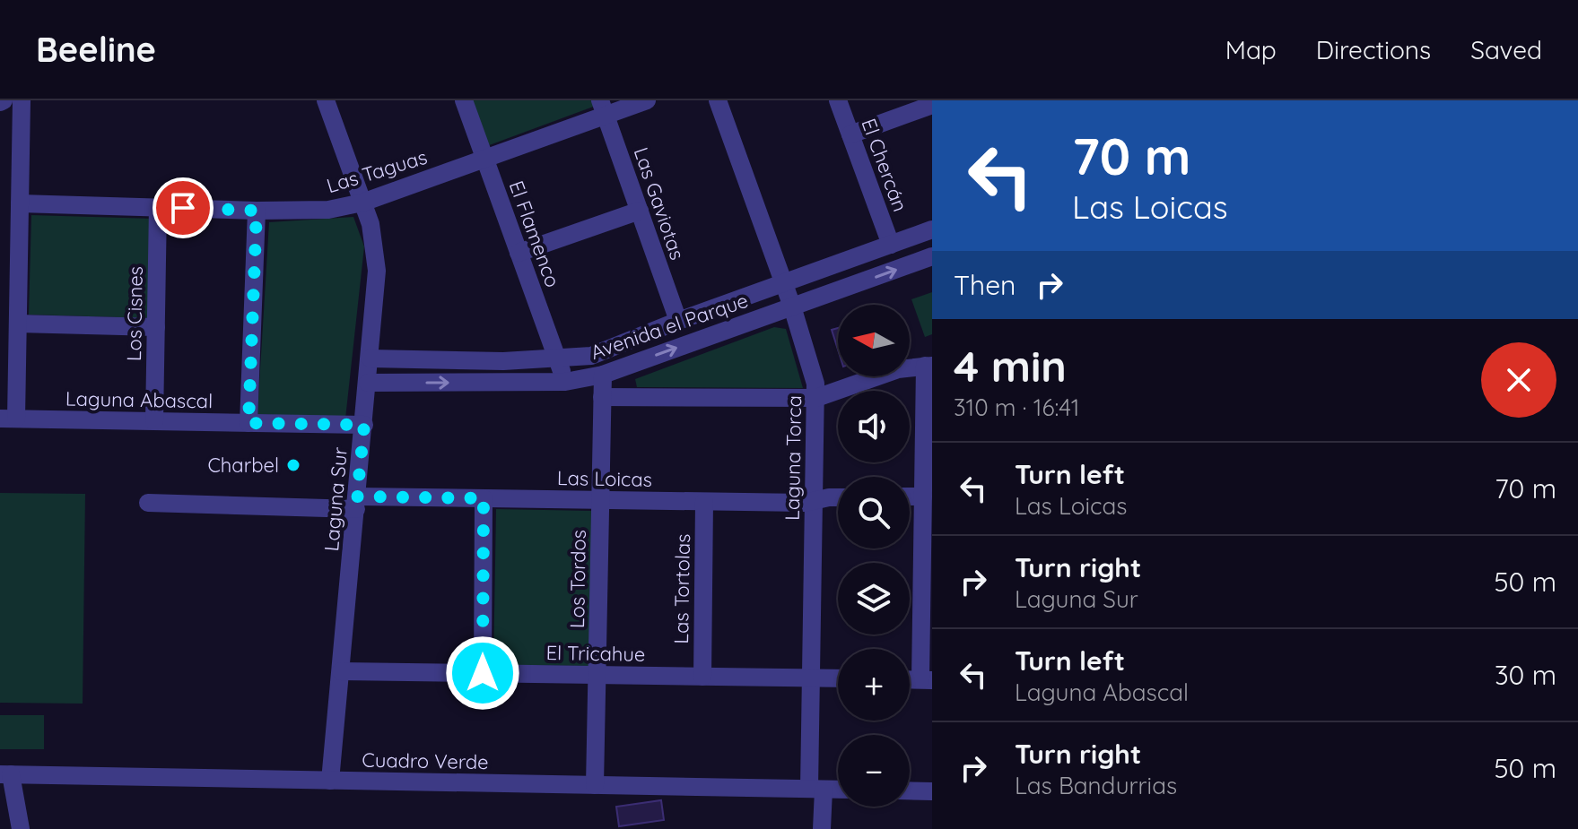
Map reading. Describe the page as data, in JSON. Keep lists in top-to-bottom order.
{
  "streets": {
    "street": [
      "El Chercán",
      "Las Taguas",
      "Las Gaviotas",
      "El Flamenco",
      "Los Cisnes",
      "Avenida el Parque",
      "Laguna Abascal",
      "Laguna Torca",
      "Las Loicas",
      "Laguna Sur",
      "Los Tordos",
      "Las Tortolas",
      "El Tricahue",
      "Cuadro Verde"
    ]
  },
  "crossings": [
    ["El Chercán", "Avenida el Parque"],
    ["Las Taguas", "Las Gaviotas"],
    ["Las Taguas", "El Flamenco"],
    ["Las Taguas", "Los Cisnes"],
    ["Las Taguas", "Laguna Sur"],
    ["Las Gaviotas", "Avenida el Parque"],
    ["El Flamenco", "Avenida el Parque"],
    ["Los Cisnes", "Laguna Abascal"],
    ["Avenida el Parque", "Laguna Torca"],
    ["Avenida el Parque", "Laguna Sur"],
    ["Avenida el Parque", "Los Tordos"],
    ["Laguna Abascal", "Laguna Sur"],
    ["Laguna Torca", "Las Loicas"],
    ["Laguna Torca", "El Tricahue"],
    ["Laguna Torca", "Cuadro Verde"],
    ["Las Loicas", "Laguna Sur"],
    ["Las Loicas", "Los Tordos"],
    ["Las Loicas", "Las Tortolas"],
    ["Laguna Sur", "El Tricahue"],
    ["Laguna Sur", "Cuadro Verde"],
    ["Los Tordos", "El Tricahue"],
    ["Los Tordos", "Cuadro Verde"],
    ["Las Tortolas", "El Tricahue"]
  ],
  "places": ["Charbel"],
  "north": "left",
  "page": {
    "header": "Beeline",
    "nav": ["Map", "Directions", "Saved"],
    "turn": ["70 m", "Las Loicas"],
    "then": "Then",
    "map_buttons": ["+", "−"],
    "heading": ["4 min", "310 m · 16:41"],
    "list": [
      {
        "name": "Turn left",
        "note": "Las Loicas",
        "value": "70 m"
      },
      {
        "name": "Turn right",
        "note": "Laguna Sur",
        "value": "50 m"
      },
      {
        "name": "Turn left",
        "note": "Laguna Abascal",
        "value": "30 m"
      },
      {
        "name": "Turn right",
        "note": "Las Bandurrias",
        "value": "50 m"
      }
    ]
  }
}
